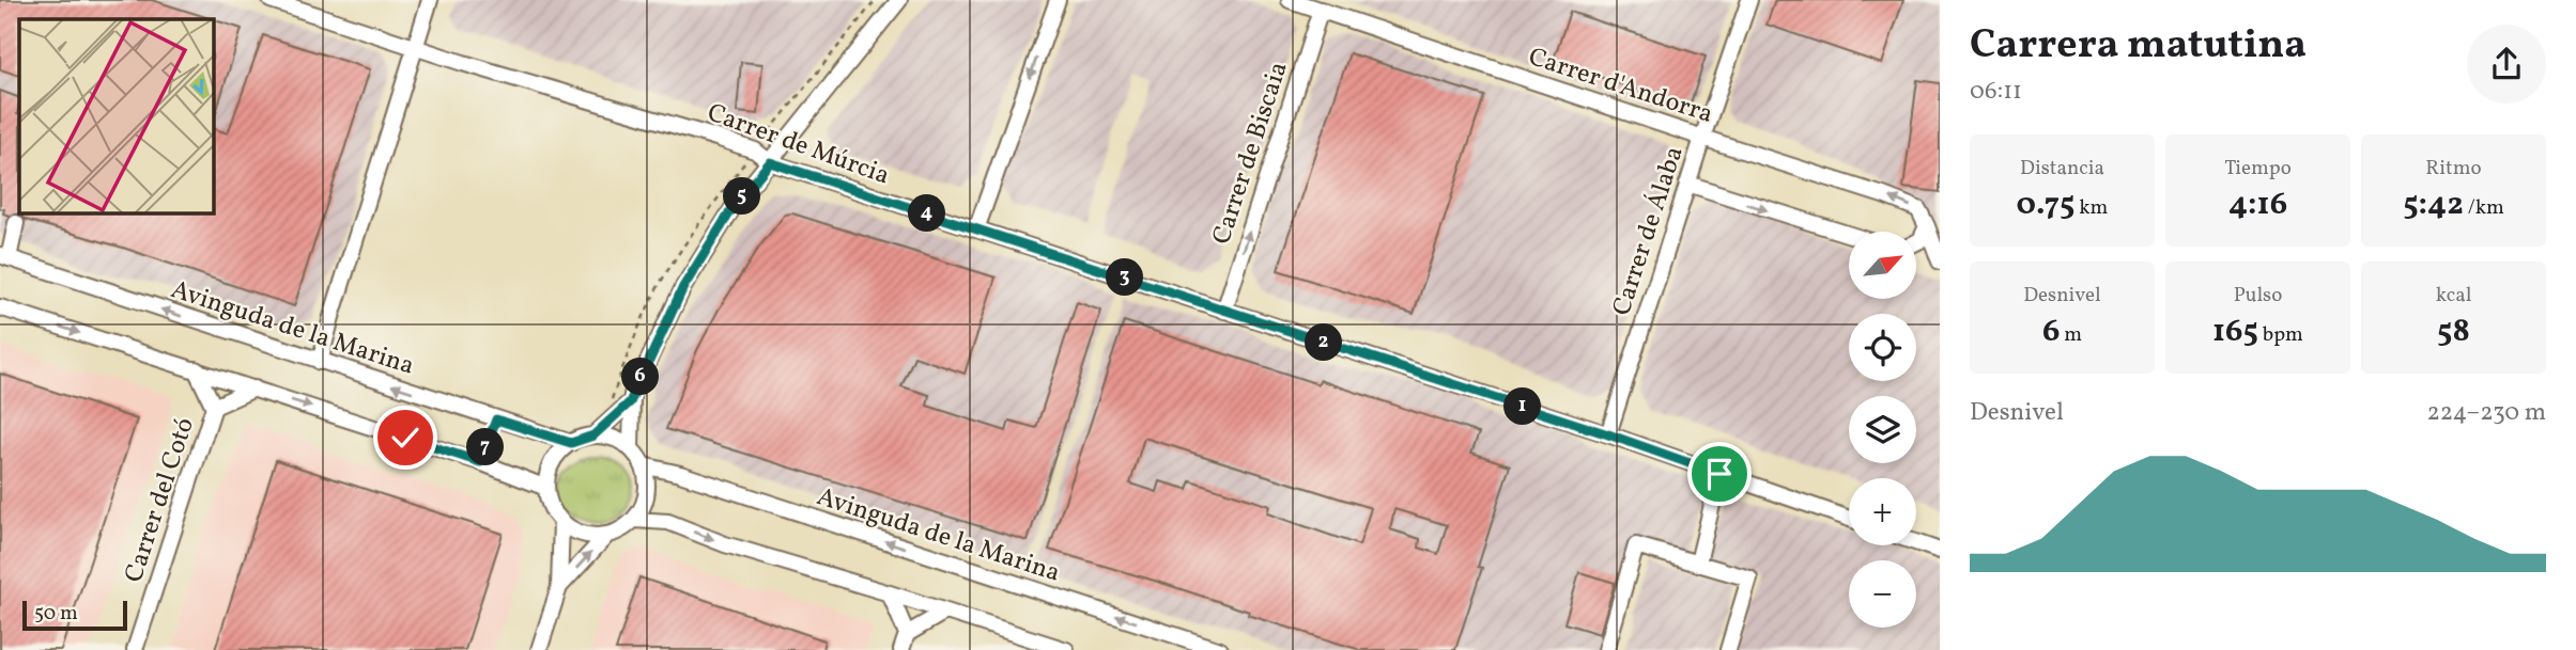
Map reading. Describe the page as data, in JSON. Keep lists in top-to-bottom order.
{
  "streets": {
    "street": [
      "Carrer d'Andorra",
      "Carrer de Múrcia",
      "Carrer de Biscaia",
      "Carrer de Álaba",
      "Avinguda de la Marina",
      "Carrer del Cotó"
    ]
  },
  "crossings": [
    ["Carrer d'Andorra", "Carrer de Biscaia"],
    ["Carrer d'Andorra", "Carrer de Álaba"],
    ["Carrer de Múrcia", "Carrer de Biscaia"],
    ["Carrer de Múrcia", "Carrer de Álaba"]
  ],
  "one_way": ["Carrer de Biscaia"],
  "scale_bar": "50 m",
  "north": "top right",
  "page": {
    "heading": ["Carrera matutina", "06:11"],
    "stats": [
      ["Distancia", "0.75 km"],
      ["Tiempo", "4:16"],
      ["Ritmo", "5:42 /km"],
      ["Desnivel", "6 m"],
      ["Pulso", "165 bpm"],
      ["kcal", "58"]
    ],
    "pins": [
      "5",
      "4",
      "3",
      "2",
      "6",
      "1",
      "7"
    ],
    "map_buttons": ["+", "−"],
    "chart": ["Desnivel", "224–230 m"],
    "scale": "50 m"
  }
}
